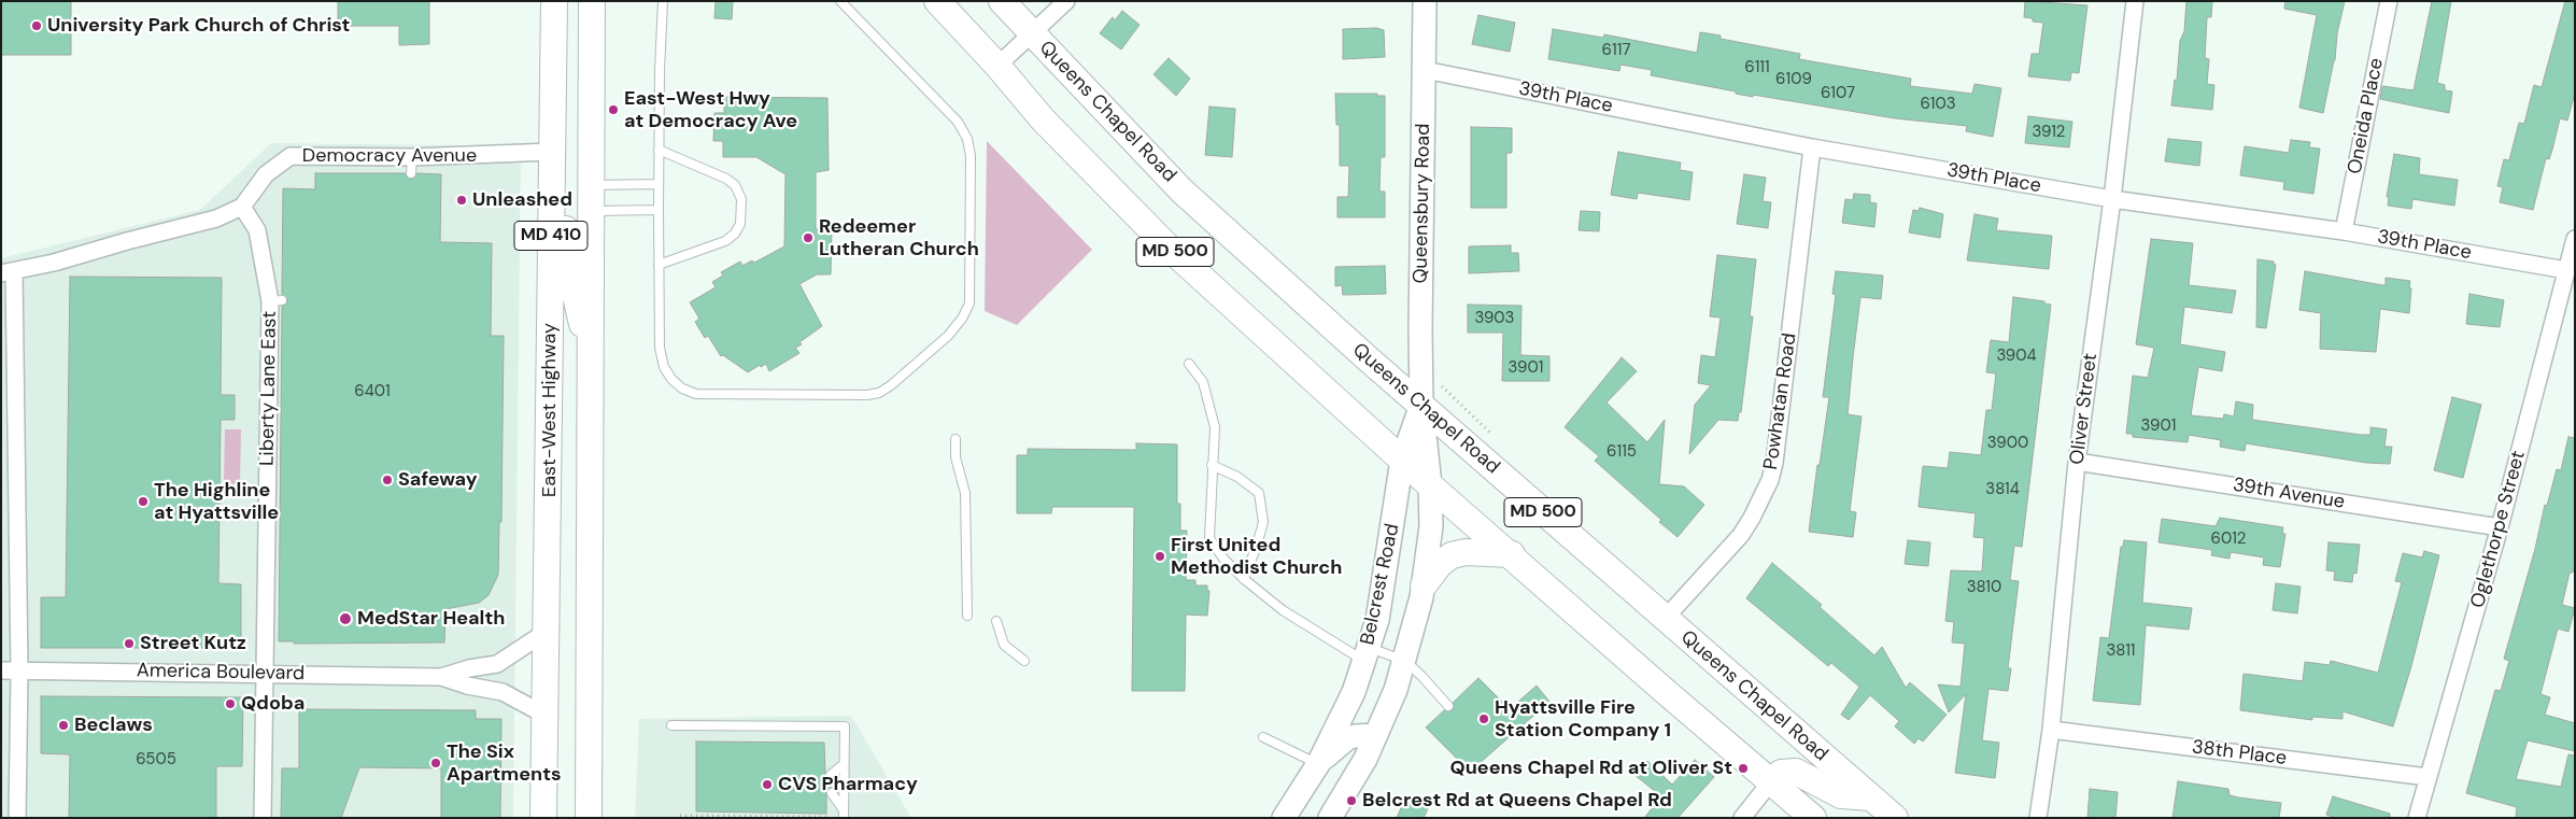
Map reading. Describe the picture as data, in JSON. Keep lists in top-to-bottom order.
{
  "streets": {
    "main road": [
      "Queens Chapel Road",
      "Queensbury Road",
      "MD 410",
      "MD 500",
      "East-West Highway",
      "Belcrest Road"
    ],
    "street": [
      "39th Place",
      "Oneida Place",
      "Democracy Avenue",
      "Liberty Lane East",
      "Powhatan Road",
      "Oliver Street",
      "39th Avenue",
      "Oglethorpe Street",
      "America Boulevard",
      "38th Place"
    ]
  },
  "crossings": [
    ["39th Place", "Oneida Place"],
    ["39th Place", "Queensbury Road"],
    ["39th Place", "Powhatan Road"],
    ["39th Place", "Oliver Street"],
    ["39th Place", "Oglethorpe Street"],
    ["Queens Chapel Road", "Queensbury Road"],
    ["Queens Chapel Road", "Powhatan Road"],
    ["Democracy Avenue", "Liberty Lane East"],
    ["Democracy Avenue", "East-West Highway"],
    ["Queensbury Road", "MD 500"],
    ["Queensbury Road", "Belcrest Road"],
    ["MD 500", "Belcrest Road"],
    ["Liberty Lane East", "America Boulevard"],
    ["Oliver Street", "39th Avenue"],
    ["Oliver Street", "38th Place"],
    ["East-West Highway", "America Boulevard"],
    ["39th Avenue", "Oglethorpe Street"],
    ["Oglethorpe Street", "38th Place"]
  ],
  "places": [
    "University Park Church of Christ",
    "East-West Hwy at Democracy Ave",
    "Unleashed",
    "Redeemer Lutheran Church",
    "Safeway",
    "The Highline at Hyattsville",
    "First United Methodist Church",
    "MedStar Health",
    "Street Kutz",
    "Qdoba",
    "Hyattsville Fire Station Company 1",
    "Beclaws",
    "The Six Apartments",
    "Queens Chapel Rd at Oliver St",
    "CVS Pharmacy",
    "Belcrest Rd at Queens Chapel Rd"
  ],
  "house_numbers": [
    "6117",
    "6111",
    "6109",
    "6107",
    "6103",
    "3912",
    "3903",
    "3904",
    "3901",
    "6401",
    "3901",
    "3900",
    "6115",
    "3814",
    "6012",
    "3810",
    "3811",
    "6505"
  ]
}
